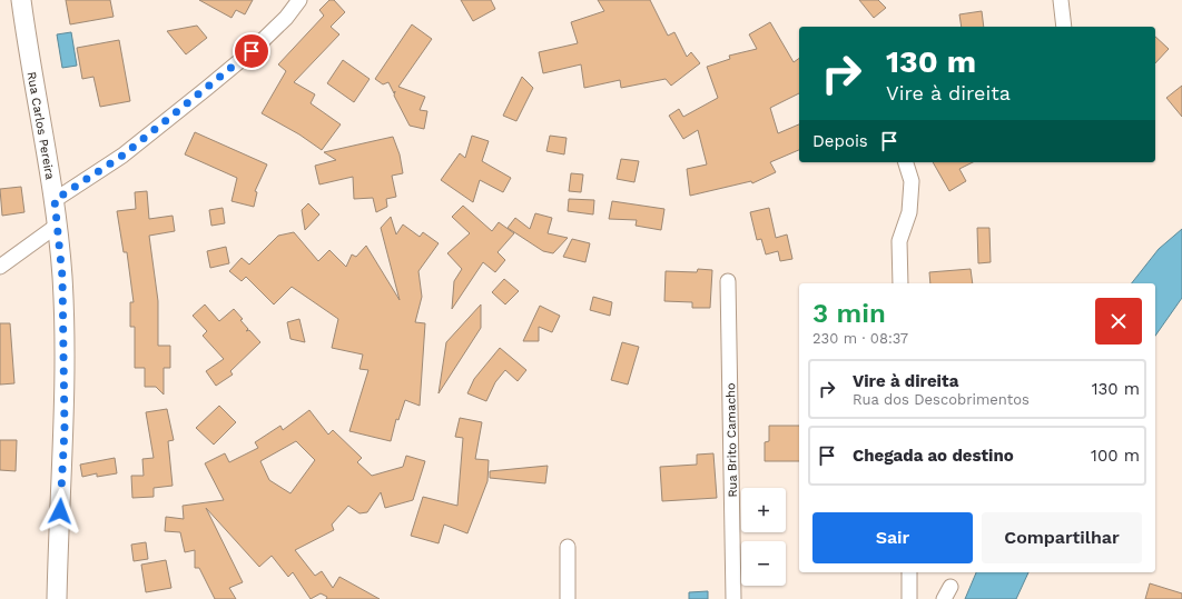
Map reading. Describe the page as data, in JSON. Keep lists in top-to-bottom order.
{
  "streets": {
    "street": ["Rua Carlos Pereira", "Rua Brito Camacho"]
  },
  "page": {
    "turn": ["130 m", "Vire à direita"],
    "then": "Depois",
    "heading": ["3 min", "230 m · 08:37"],
    "list": [
      {
        "name": "Vire à direita",
        "note": "Rua dos Descobrimentos",
        "value": "130 m"
      },
      {
        "name": "Chegada ao destino",
        "value": "100 m"
      }
    ],
    "map_buttons": ["+", "−"],
    "buttons": ["Sair", "Compartilhar"]
  }
}
